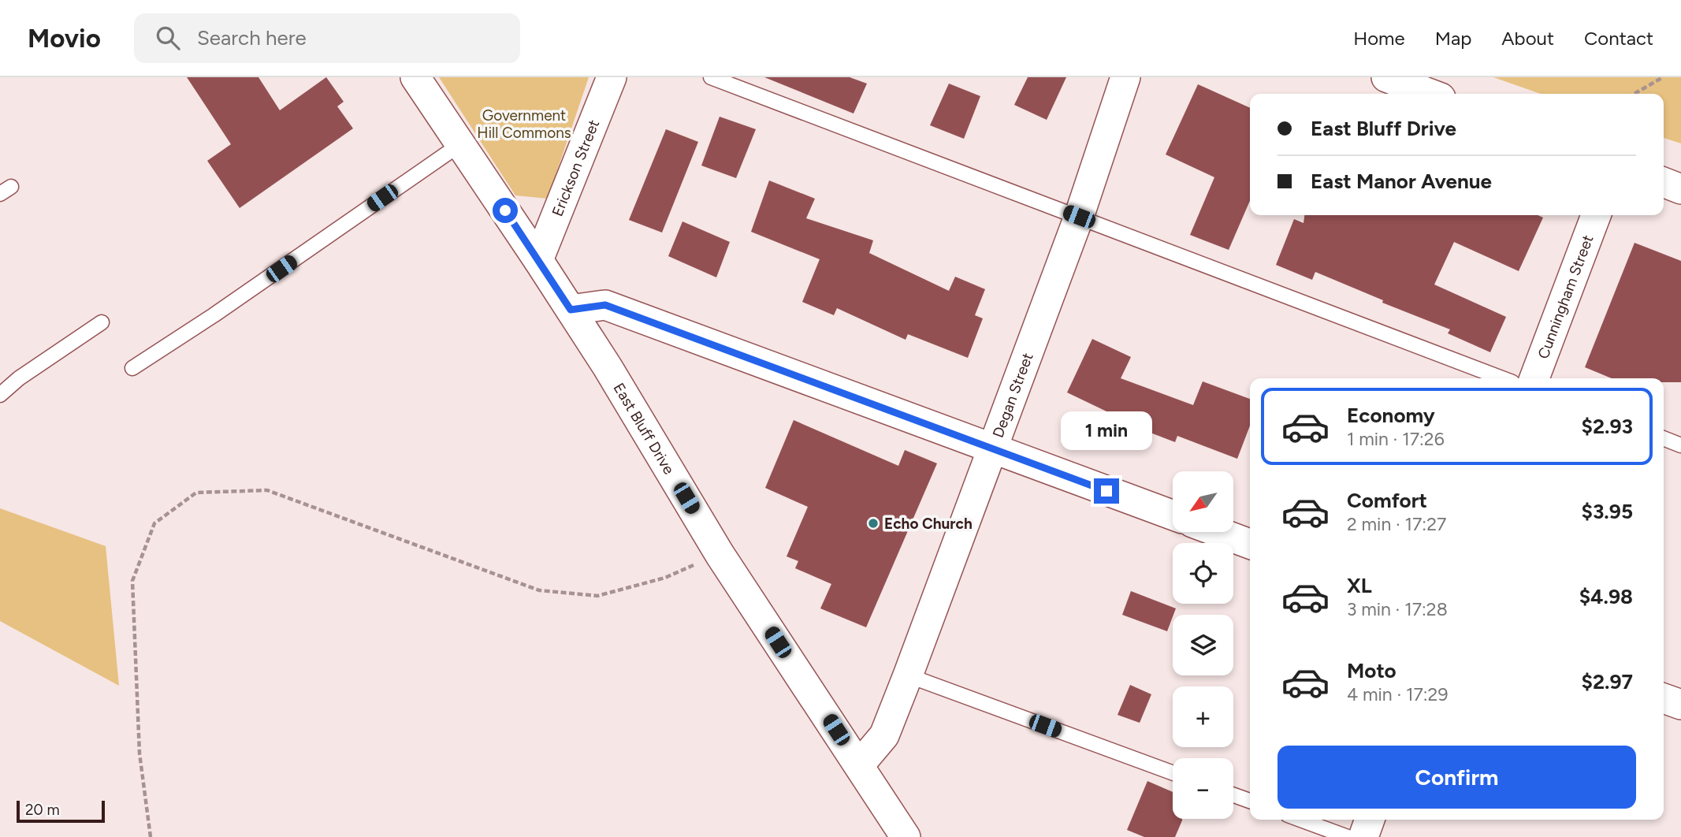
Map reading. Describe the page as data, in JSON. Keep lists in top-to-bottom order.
{
  "streets": {
    "street": [
      "Erickson Street",
      "Cunningham Street",
      "Degan Street",
      "East Bluff Drive"
    ]
  },
  "crossings": [
    ["Erickson Street", "East Bluff Drive"],
    ["Degan Street", "East Bluff Drive"]
  ],
  "parks": ["Government Hill Commons"],
  "places": ["Echo Church"],
  "scale_bar": "20 m",
  "north": "bottom left",
  "page": {
    "header": "Movio",
    "search": "Search here",
    "nav": [
      "Home",
      "Map",
      "About",
      "Contact"
    ],
    "banner": ["East Bluff Drive", "East Manor Avenue"],
    "list": [
      {
        "name": "Economy",
        "note": "1 min · 17:26",
        "value": "$2.93"
      },
      {
        "name": "Comfort",
        "note": "2 min · 17:27",
        "value": "$3.95"
      },
      {
        "name": "XL",
        "note": "3 min · 17:28",
        "value": "$4.98"
      },
      {
        "name": "Moto",
        "note": "4 min · 17:29",
        "value": "$2.97"
      }
    ],
    "bubble": "1 min",
    "map_buttons": ["+", "−"],
    "buttons": "Confirm",
    "scale": "20 m"
  }
}
